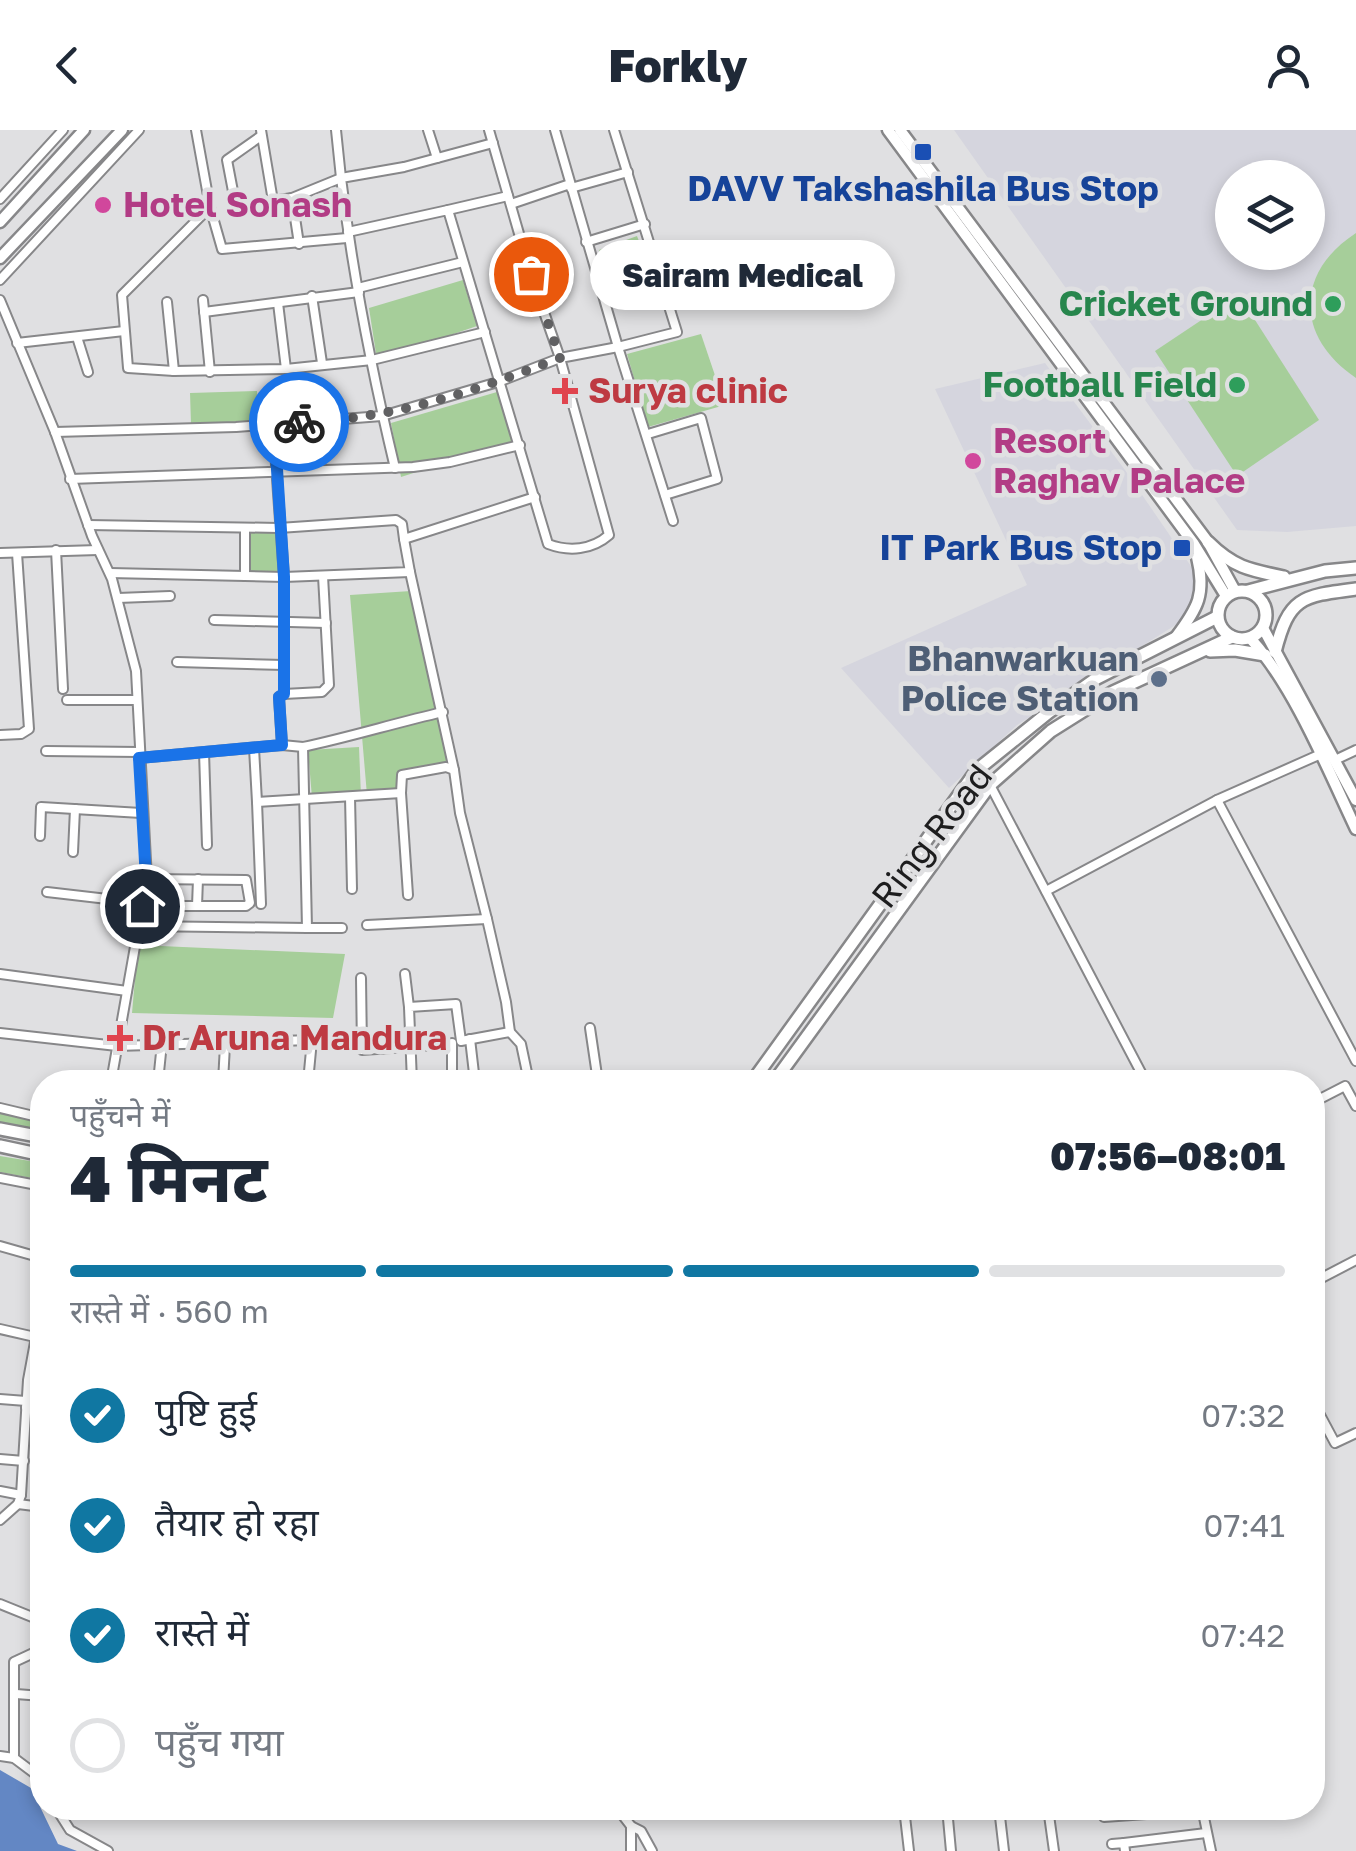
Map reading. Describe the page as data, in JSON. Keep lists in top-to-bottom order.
{
  "streets": {
    "highway": ["Ring Road"]
  },
  "places": {
    "transit": ["DAVV Takshashila Bus Stop", "IT Park Bus Stop"],
    "other": [
      "Hotel Sonash",
      "Sairam Medical",
      "Cricket Ground",
      "Football Field",
      "Resort Raghav Palace",
      "Bhanwarkuan Police Station"
    ],
    "health": ["Surya clinic", "Dr Aruna Mandura"]
  },
  "page": {
    "header": "Forkly",
    "bubble": "Sairam Medical",
    "heading": ["4 मिनट", "पहुँचने में", "07:56–08:01"],
    "bar": "रास्ते में · 560 m",
    "list": [
      ["पुष्टि हुई", "07:32"],
      ["तैयार हो रहा", "07:41"],
      ["रास्ते में", "07:42"],
      "पहुँच गया"
    ]
  }
}
